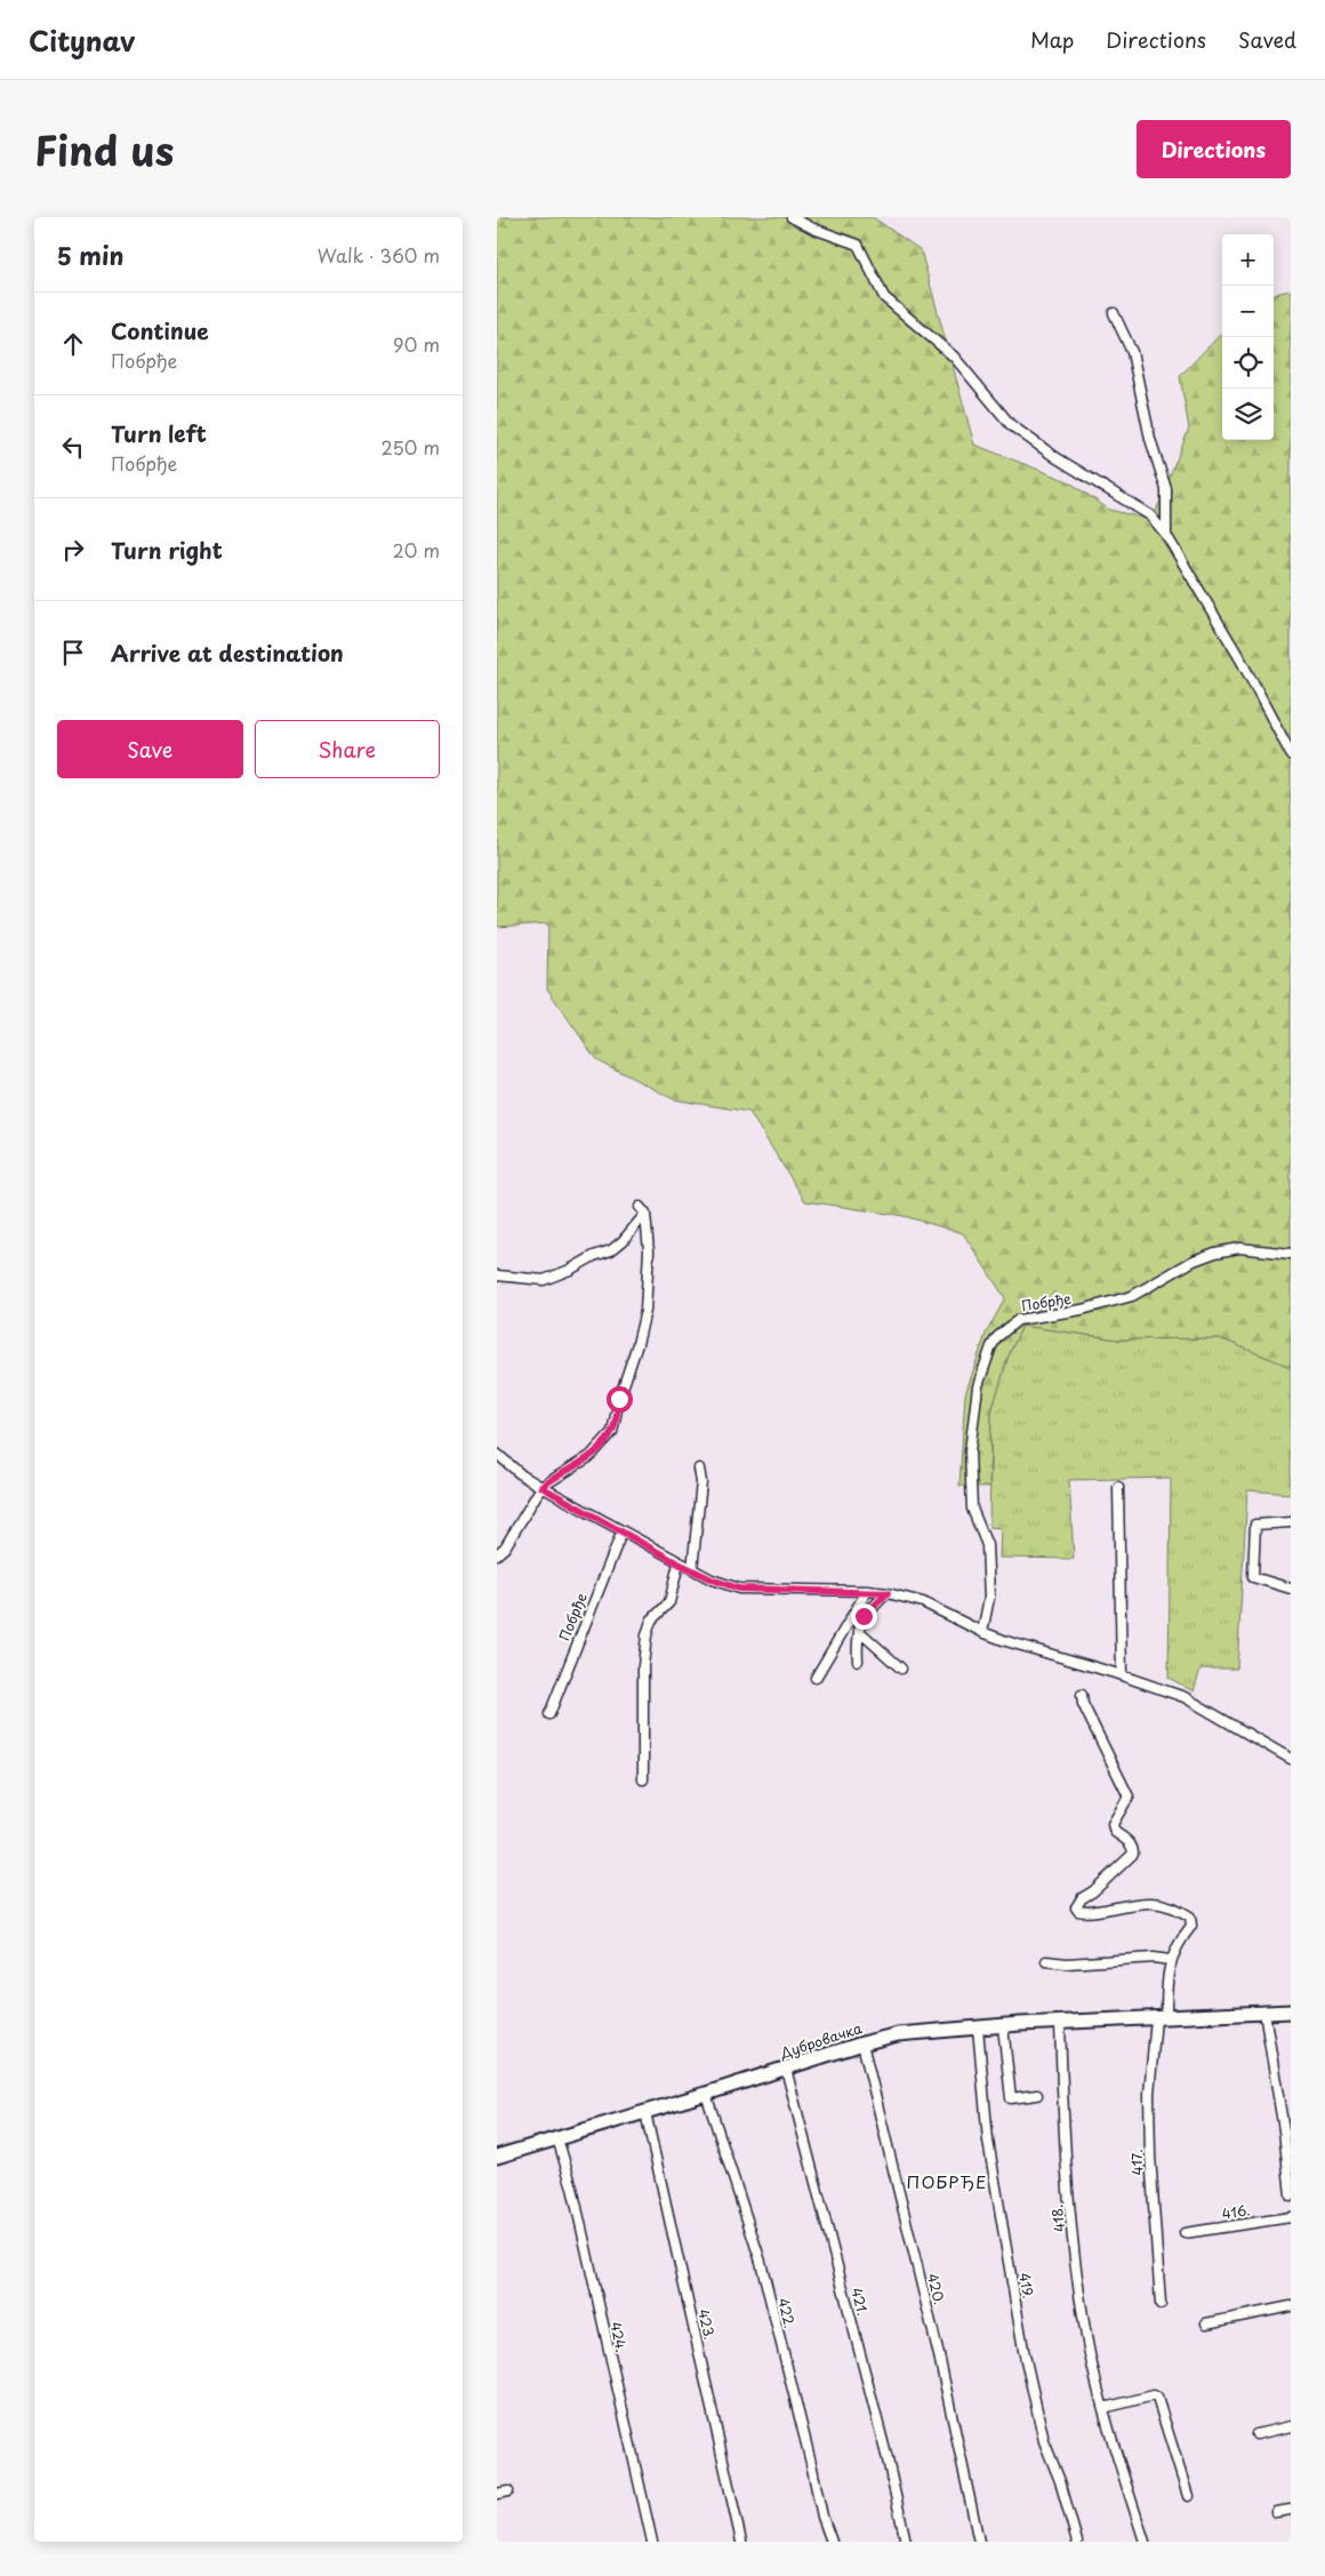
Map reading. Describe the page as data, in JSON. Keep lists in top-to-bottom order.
{
  "streets": {
    "main road": ["Дубровачка"],
    "street": [
      "Побрђе",
      "417.",
      "416.",
      "418.",
      "419.",
      "420.",
      "421.",
      "422.",
      "423.",
      "424."
    ]
  },
  "crossings": [
    ["Дубровачка", "417."],
    ["Дубровачка", "418."],
    ["Дубровачка", "419."],
    ["Дубровачка", "420."],
    ["Дубровачка", "421."],
    ["Дубровачка", "422."],
    ["Дубровачка", "423."],
    ["Дубровачка", "424."]
  ],
  "districts": ["ПОБРЂЕ"],
  "page": {
    "header": "Citynav",
    "nav": ["Map", "Directions", "Saved"],
    "title": "Find us",
    "buttons": [
      "Directions",
      ["Save", "Share"]
    ],
    "heading": ["5 min", "Walk · 360 m"],
    "map_buttons": ["+", "−"],
    "list": [
      ["Continue", "Побрђе", "90 m"],
      ["Turn left", "Побрђе", "250 m"],
      ["Turn right", "20 m"],
      "Arrive at destination"
    ]
  }
}
